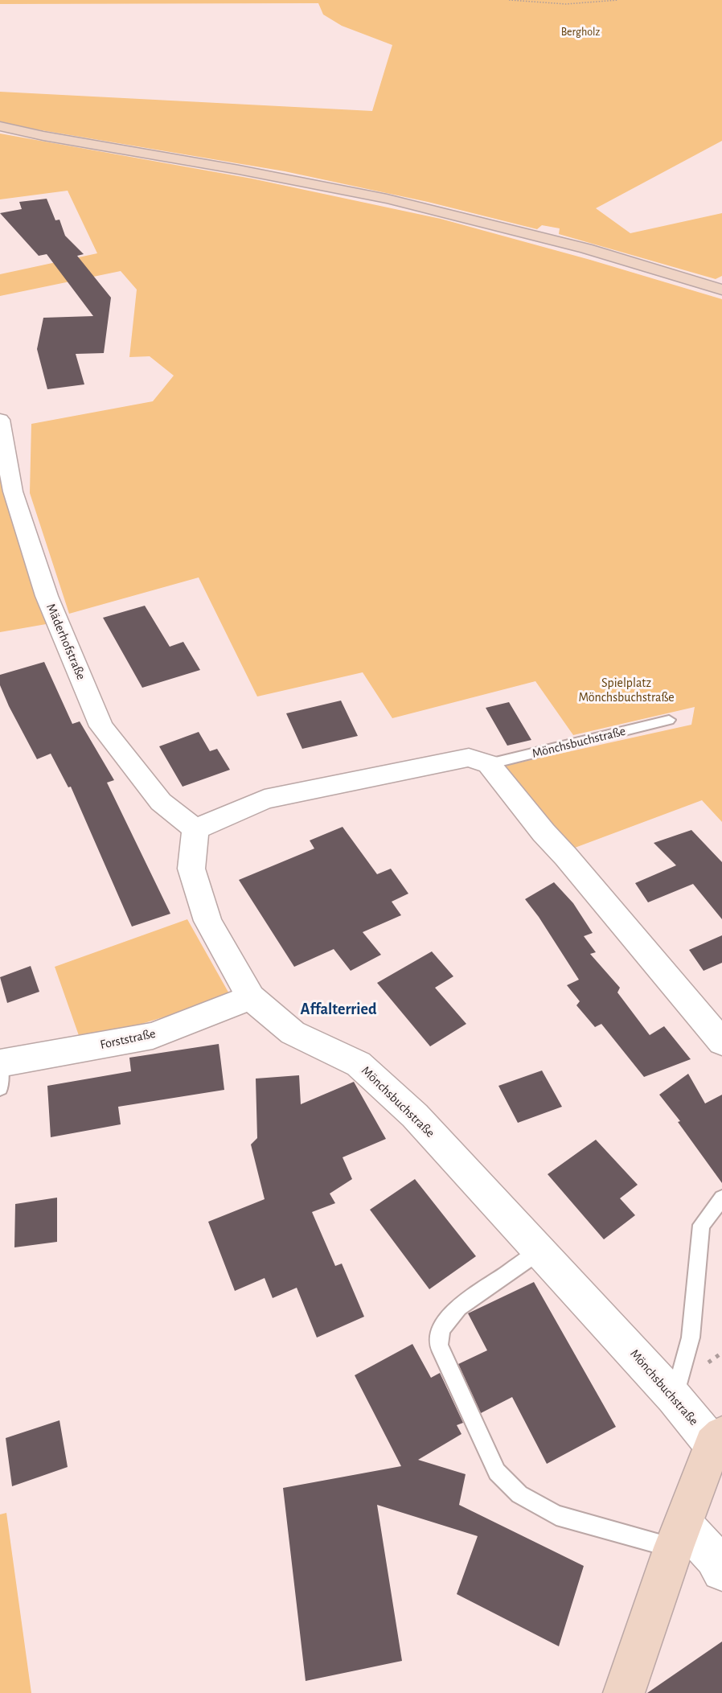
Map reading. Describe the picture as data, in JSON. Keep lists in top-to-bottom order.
{
  "streets": {
    "street": ["Mäderhofstraße", "Mönchsbuchstraße", "Forststraße"]
  },
  "crossings": [
    ["Mäderhofstraße", "Mönchsbuchstraße"],
    ["Mönchsbuchstraße", "Forststraße"]
  ],
  "districts": ["Affalterried"],
  "parks": ["Bergholz", "Spielplatz Mönchsbuchstraße"]
}
